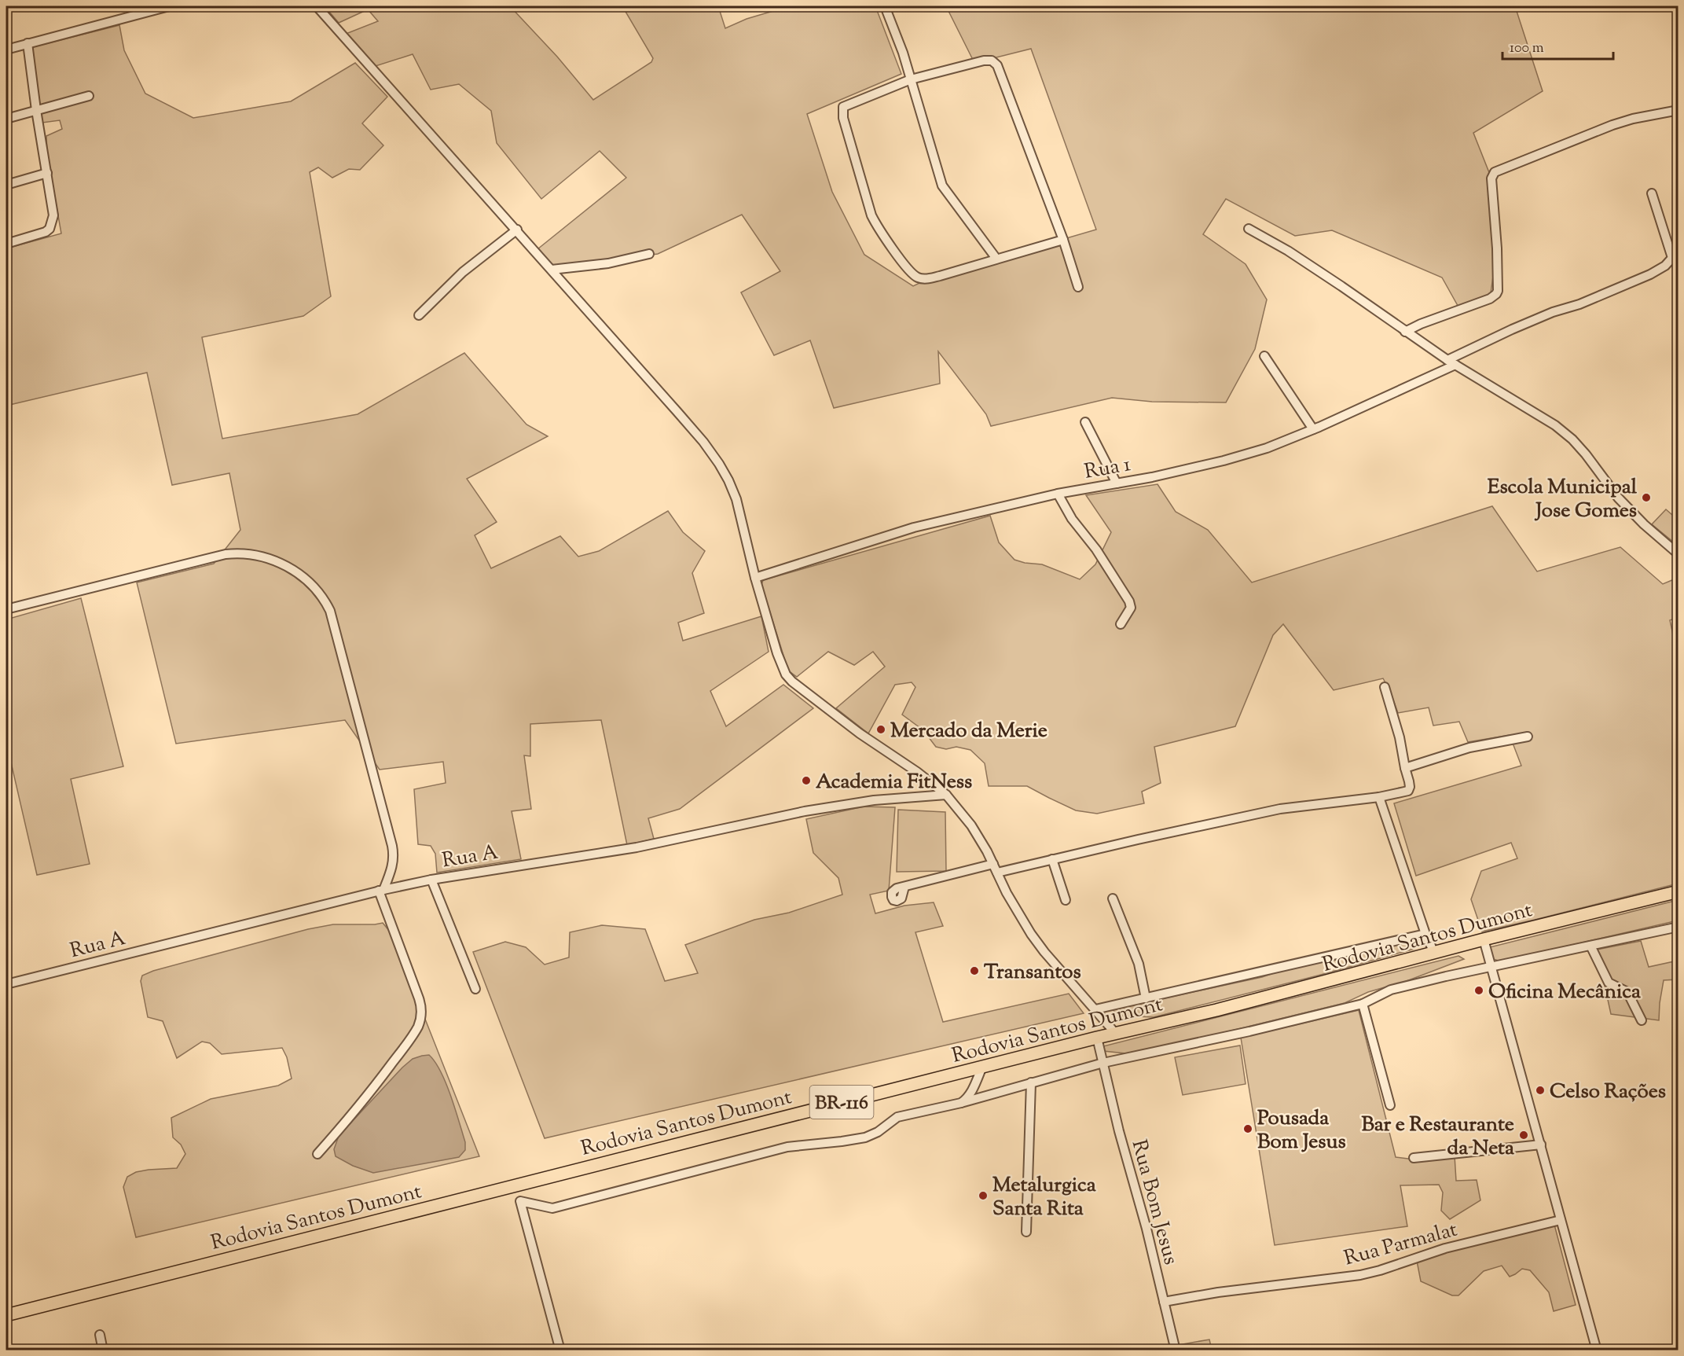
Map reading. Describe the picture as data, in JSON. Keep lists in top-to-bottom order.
{
  "streets": {
    "highway": ["Rodovia Santos Dumont", "BR-116"],
    "street": [
      "Rua 1",
      "Rua A",
      "Rua Bom Jesus",
      "Rua Parmalat"
    ]
  },
  "crossings": [
    ["Rodovia Santos Dumont", "Rua Bom Jesus"],
    ["Rua Bom Jesus", "Rua Parmalat"]
  ],
  "places": [
    "Escola Municipal Jose Gomes",
    "Mercado da Merie",
    "Academia FitNess",
    "Transantos",
    "Oficina Mecânica",
    "Celso Rações",
    "Pousada Bom Jesus",
    "Bar e Restaurante da Neta",
    "Metalurgica Santa Rita"
  ],
  "scale_bar": "100 m"
}
